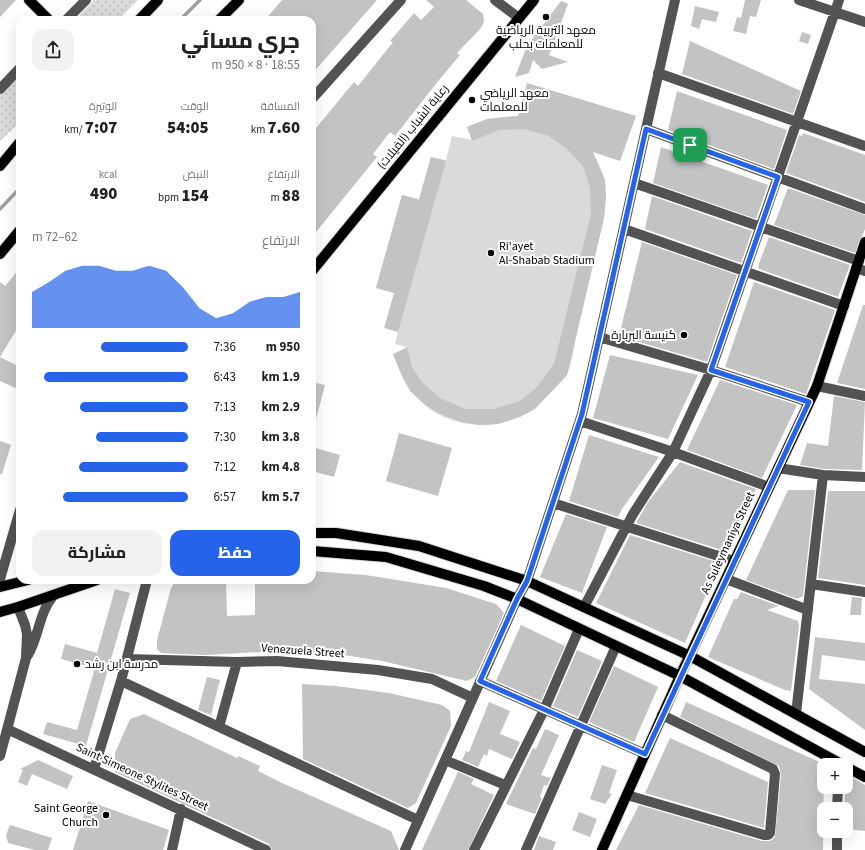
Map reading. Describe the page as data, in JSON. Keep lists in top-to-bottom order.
{
  "streets": {
    "main road": ["رعاية الشباب (الفيلات)", "As Suleymaniya Street"],
    "street": ["Venezuela Street", "Saint Simeone Stylites Street"]
  },
  "places": [
    "معهد التربية الرياضية للمعلمات بحلب",
    "معهد الرياضي للمعلمات",
    "Ri'ayet Al-Shabab Stadium",
    "كنيسة البربارة",
    "مدرسة ابن رشد",
    "Saint George Church"
  ],
  "page": {
    "heading": ["جري مسائي", "18:55 · 8 × 950 m"],
    "stats": [
      ["المسافة", "7.60 km"],
      ["الوقت", "54:05"],
      ["الوتيرة", "7:07 /km"],
      ["الارتفاع", "88 m"],
      ["النبض", "154 bpm"],
      ["kcal", "490"]
    ],
    "chart": ["الارتفاع", "62–72 m"],
    "list": [
      {
        "name": "950 m",
        "note": "7:36"
      },
      {
        "name": "1.9 km",
        "note": "6:43"
      },
      {
        "name": "2.9 km",
        "note": "7:13"
      },
      {
        "name": "3.8 km",
        "note": "7:30"
      },
      {
        "name": "4.8 km",
        "note": "7:12"
      },
      {
        "name": "5.7 km",
        "note": "6:57"
      }
    ],
    "buttons": ["حفظ", "مشاركة"],
    "map_buttons": ["+", "−"]
  }
}
